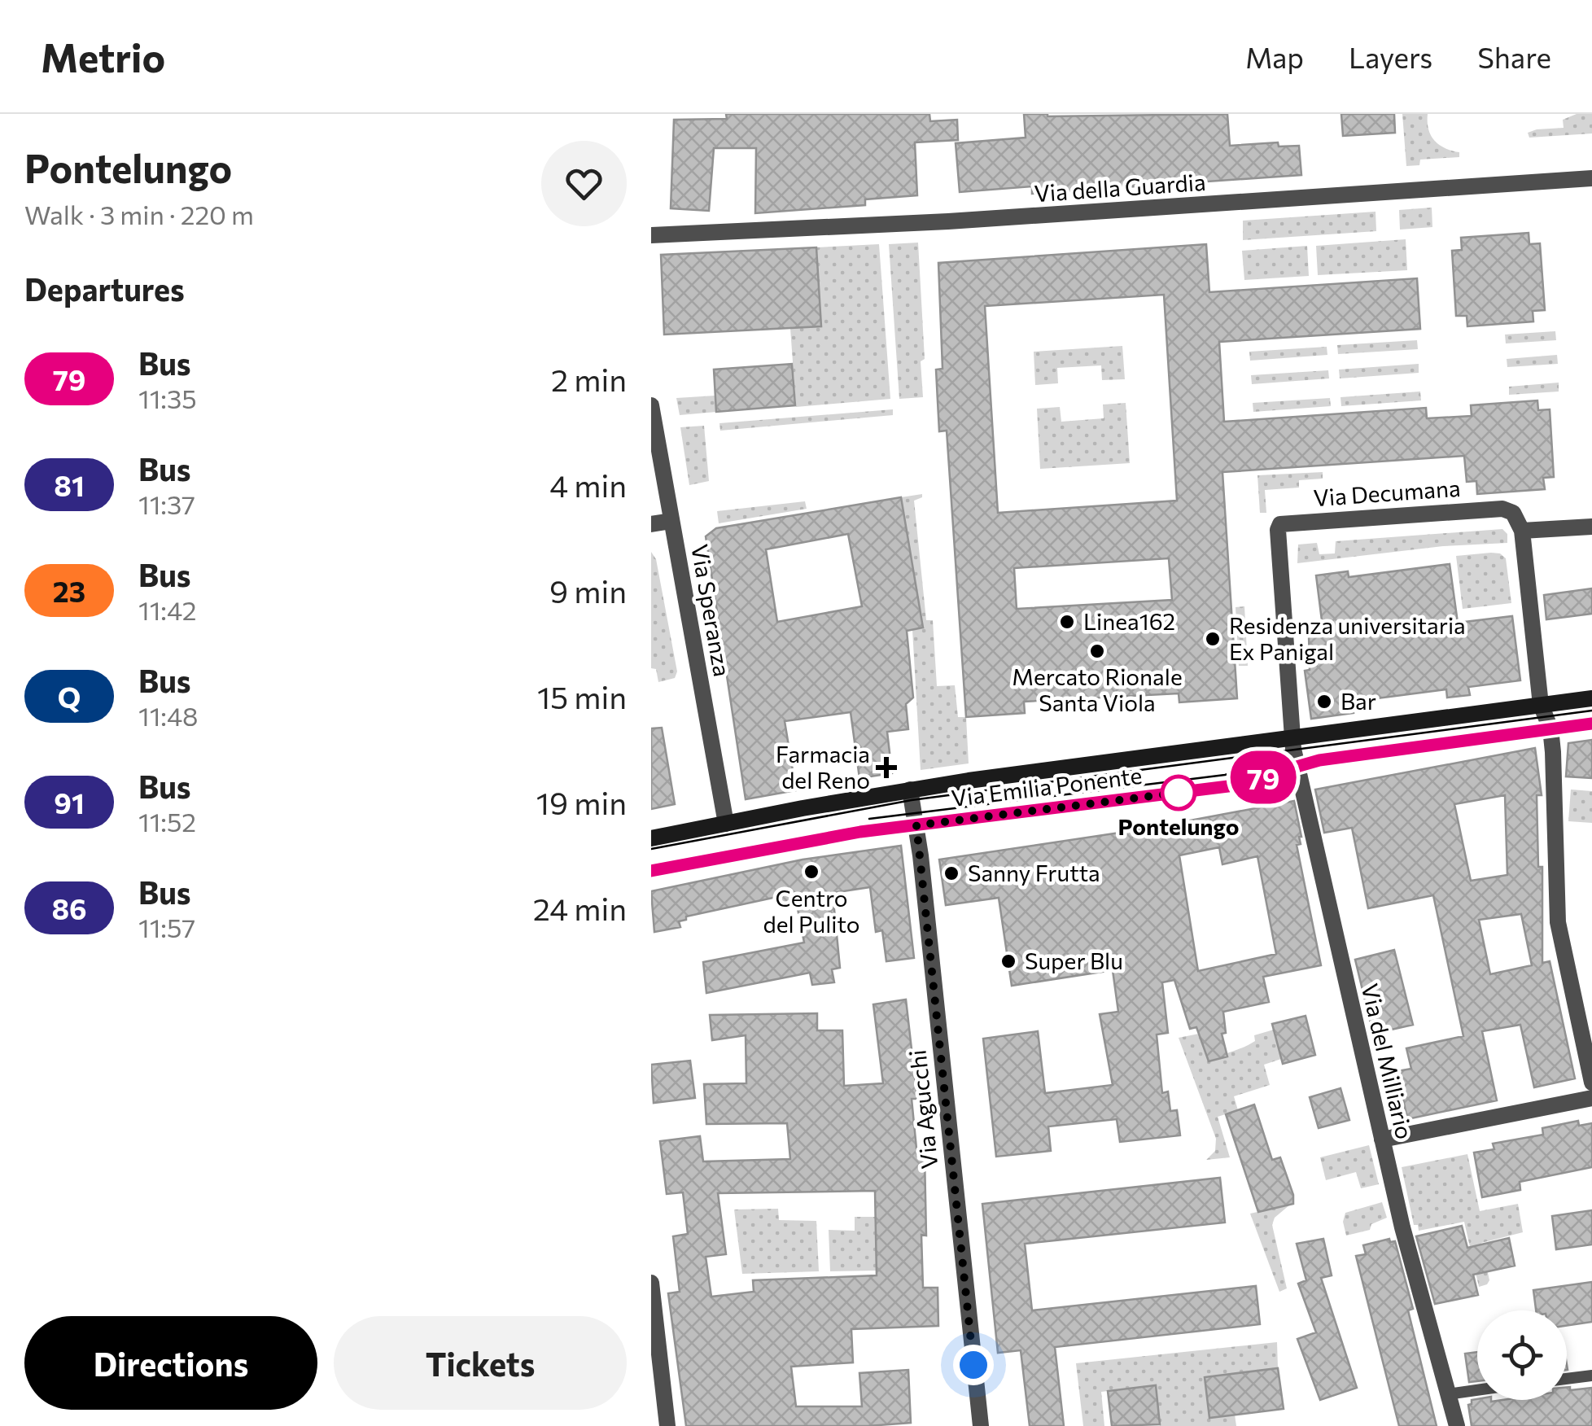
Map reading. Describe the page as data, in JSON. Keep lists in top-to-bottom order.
{
  "streets": {
    "main road": ["Via Emilia Ponente"],
    "street": [
      "Via della Guardia",
      "Via Decumana",
      "Via Speranza",
      "Via del Milliario",
      "Via Agucchi"
    ]
  },
  "crossings": [
    ["Via Decumana", "Via Emilia Ponente"],
    ["Via Decumana", "Via del Milliario"],
    ["Via Speranza", "Via Emilia Ponente"],
    ["Via Emilia Ponente", "Via del Milliario"],
    ["Via Emilia Ponente", "Via Agucchi"]
  ],
  "places": {
    "other": [
      "Linea162",
      "Residenza universitaria Ex Panigal",
      "Mercato Rionale Santa Viola",
      "Bar",
      "Pontelungo",
      "Centro del Pulito",
      "Sanny Frutta",
      "Super Blu"
    ],
    "health": ["Farmacia del Reno"]
  },
  "lines": ["bus line 79"],
  "page": {
    "header": "Metrio",
    "nav": ["Map", "Layers", "Share"],
    "heading": [
      ["Pontelungo", "Walk · 3 min · 220 m"],
      "Departures"
    ],
    "on_map": "79",
    "list": [
      {
        "mark": "79",
        "name": "Bus",
        "note": "11:35",
        "value": "2 min"
      },
      {
        "mark": "81",
        "name": "Bus",
        "note": "11:37",
        "value": "4 min"
      },
      {
        "mark": "23",
        "name": "Bus",
        "note": "11:42",
        "value": "9 min"
      },
      {
        "mark": "Q",
        "name": "Bus",
        "note": "11:48",
        "value": "15 min"
      },
      {
        "mark": "91",
        "name": "Bus",
        "note": "11:52",
        "value": "19 min"
      },
      {
        "mark": "86",
        "name": "Bus",
        "note": "11:57",
        "value": "24 min"
      }
    ],
    "buttons": ["Directions", "Tickets"]
  }
}
